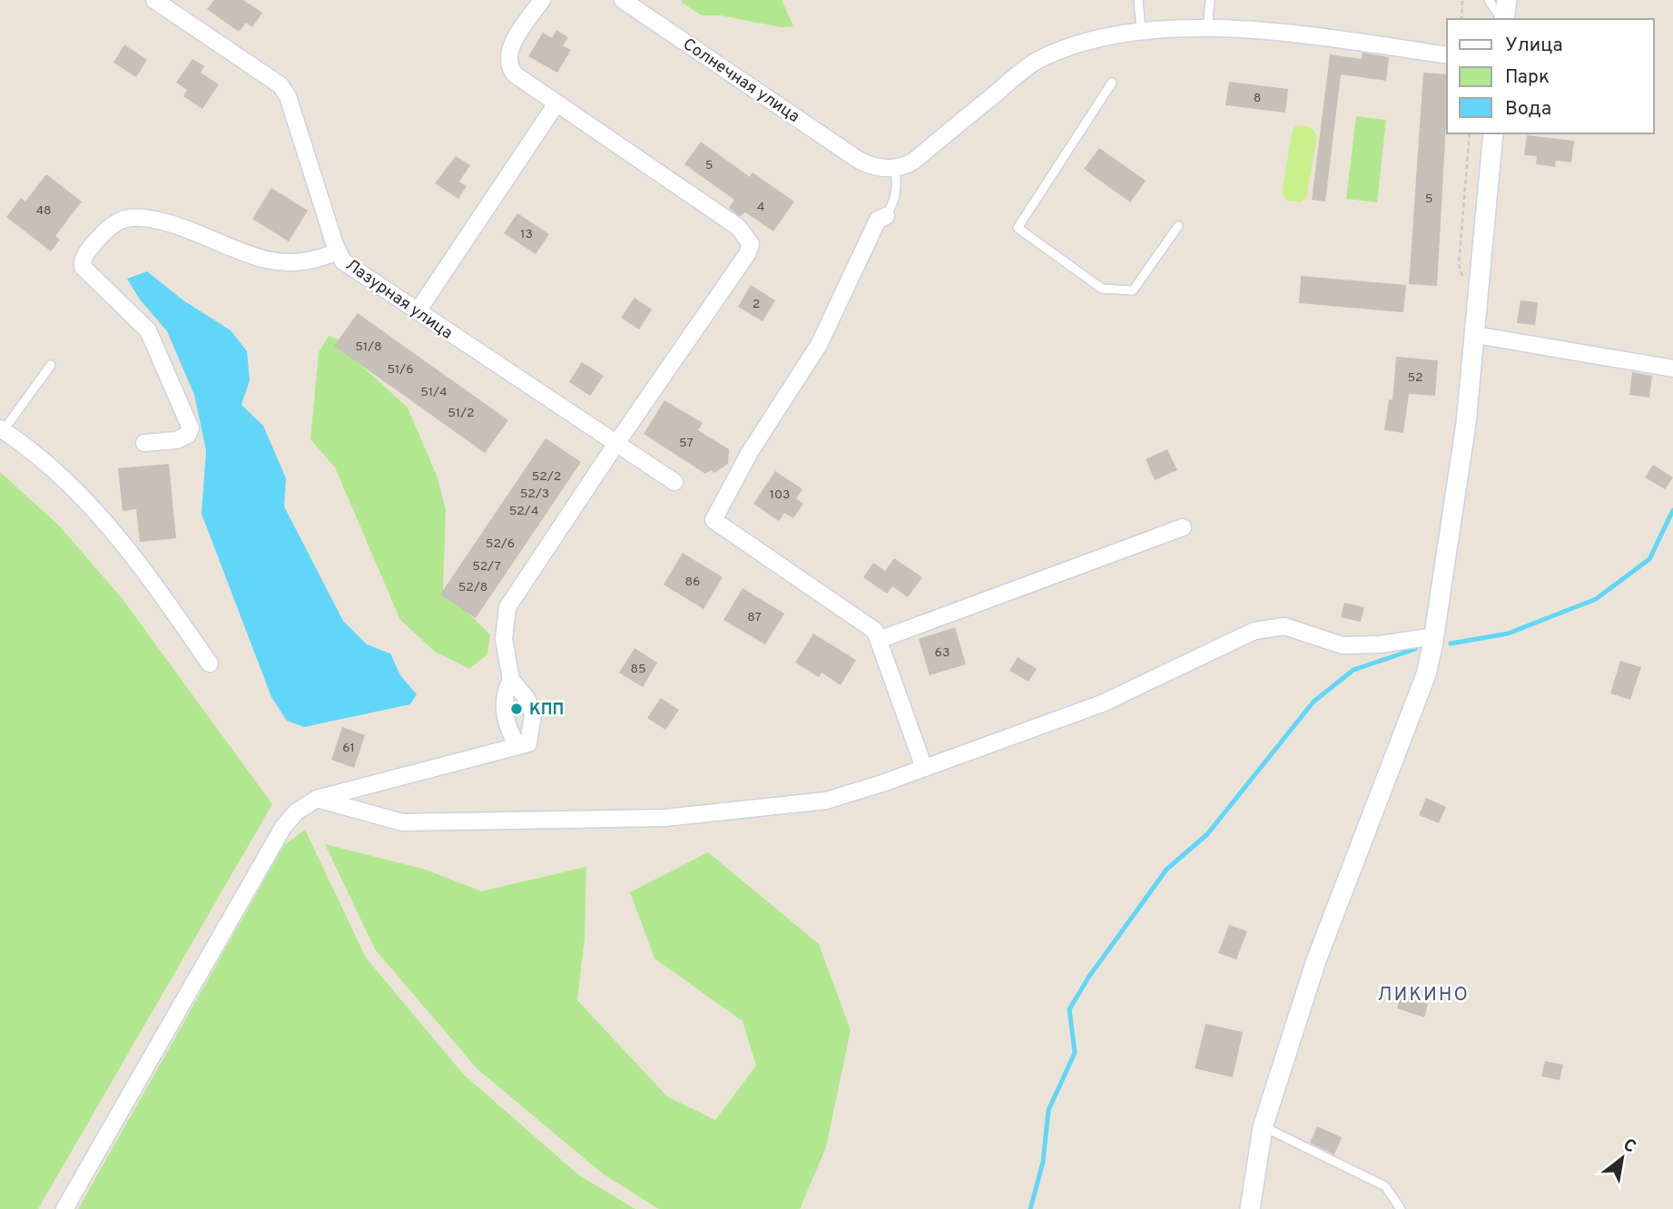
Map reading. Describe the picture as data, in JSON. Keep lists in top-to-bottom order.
{
  "streets": {
    "street": ["Солнечная улица", "Лазурная улица"]
  },
  "districts": ["ЛИКИНО"],
  "places": ["КПП"],
  "house_numbers": [
    "8",
    "5",
    "5",
    "4",
    "48",
    "13",
    "2",
    "51/8",
    "51/6",
    "52",
    "51/4",
    "51/2",
    "57",
    "52/2",
    "52/3",
    "103",
    "52/4",
    "52/6",
    "52/7",
    "86",
    "52/8",
    "87",
    "63",
    "85",
    "61"
  ],
  "legend": ["Улица", "Парк", "Вода"],
  "north": "top right"
}
